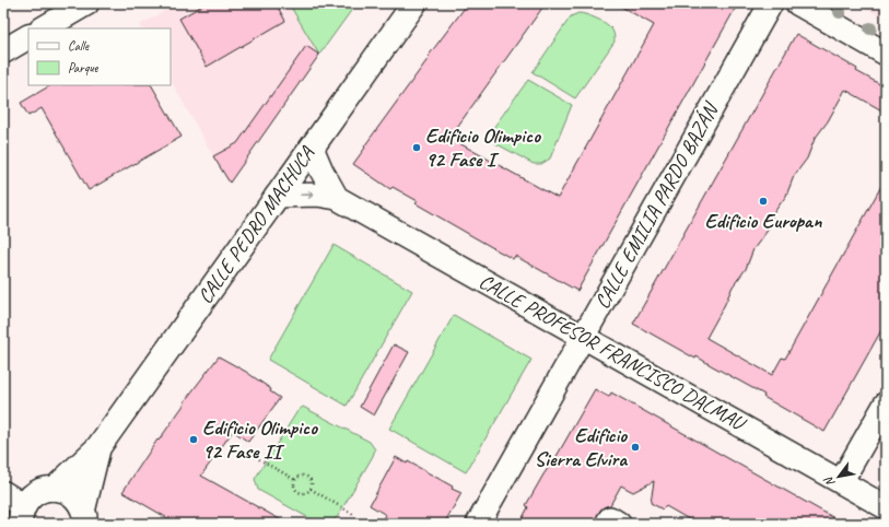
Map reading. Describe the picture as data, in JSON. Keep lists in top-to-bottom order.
{
  "streets": {
    "main road": ["CALLE PEDRO MACHUCA"],
    "street": ["CALLE EMILIA PARDO BAZÁN", "CALLE PROFESOR FRANCISCO DALMAU"]
  },
  "crossings": [
    ["CALLE EMILIA PARDO BAZÁN", "CALLE PROFESOR FRANCISCO DALMAU"],
    ["CALLE PEDRO MACHUCA", "CALLE PROFESOR FRANCISCO DALMAU"]
  ],
  "places": [
    "Edificio Olimpico 92 Fase I",
    "Edificio Europan",
    "Edificio Olimpico 92 Fase II",
    "Edificio Sierra Elvira"
  ],
  "legend": ["Calle", "Parque"],
  "north": "bottom left"
}
